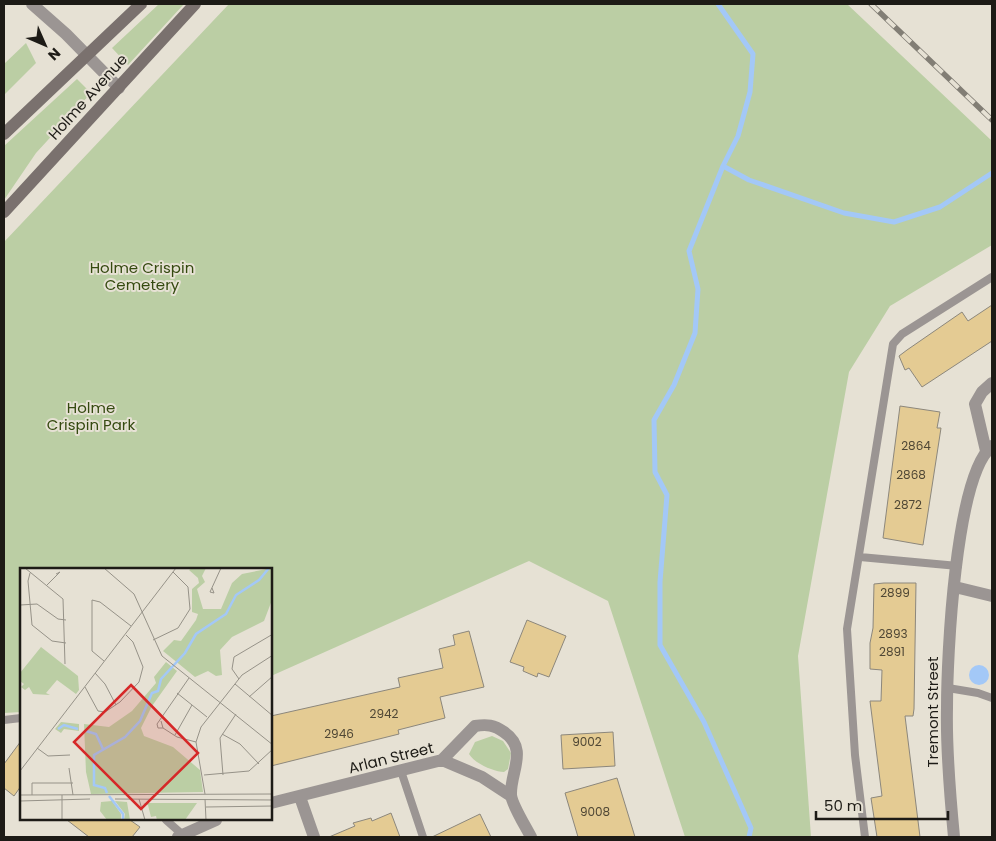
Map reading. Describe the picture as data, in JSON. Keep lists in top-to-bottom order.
{
  "streets": {
    "main road": ["Holme Avenue"],
    "street": ["Tremont Street", "Arlan Street"]
  },
  "parks": ["Holme Crispin Cemetery", "Holme Crispin Park"],
  "house_numbers": [
    "2864",
    "2868",
    "2872",
    "2899",
    "2893",
    "2891",
    "2942",
    "2946",
    "9002",
    "9008"
  ],
  "scale_bar": "50 m",
  "north": "bottom right"
}
